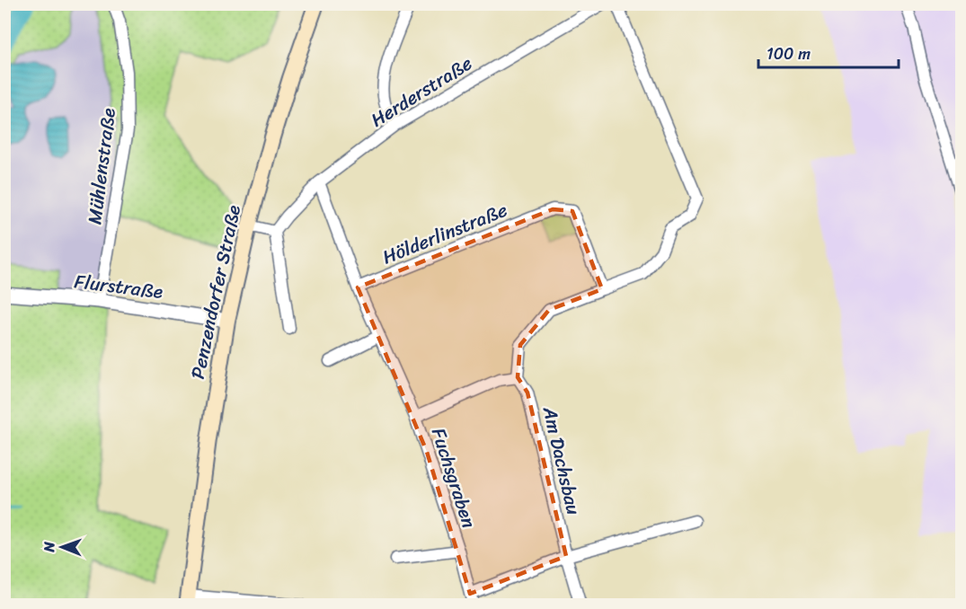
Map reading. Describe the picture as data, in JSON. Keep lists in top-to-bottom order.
{
  "streets": {
    "main road": ["Penzendorfer Straße"],
    "street": [
      "Herderstraße",
      "Mühlenstraße",
      "Hölderlinstraße",
      "Flurstraße",
      "Am Dachsbau",
      "Fuchsgraben"
    ]
  },
  "crossings": [
    ["Mühlenstraße", "Flurstraße"],
    ["Hölderlinstraße", "Fuchsgraben"],
    ["Flurstraße", "Penzendorfer Straße"],
    ["Am Dachsbau", "Fuchsgraben"]
  ],
  "scale_bar": "100 m",
  "north": "left"
}
